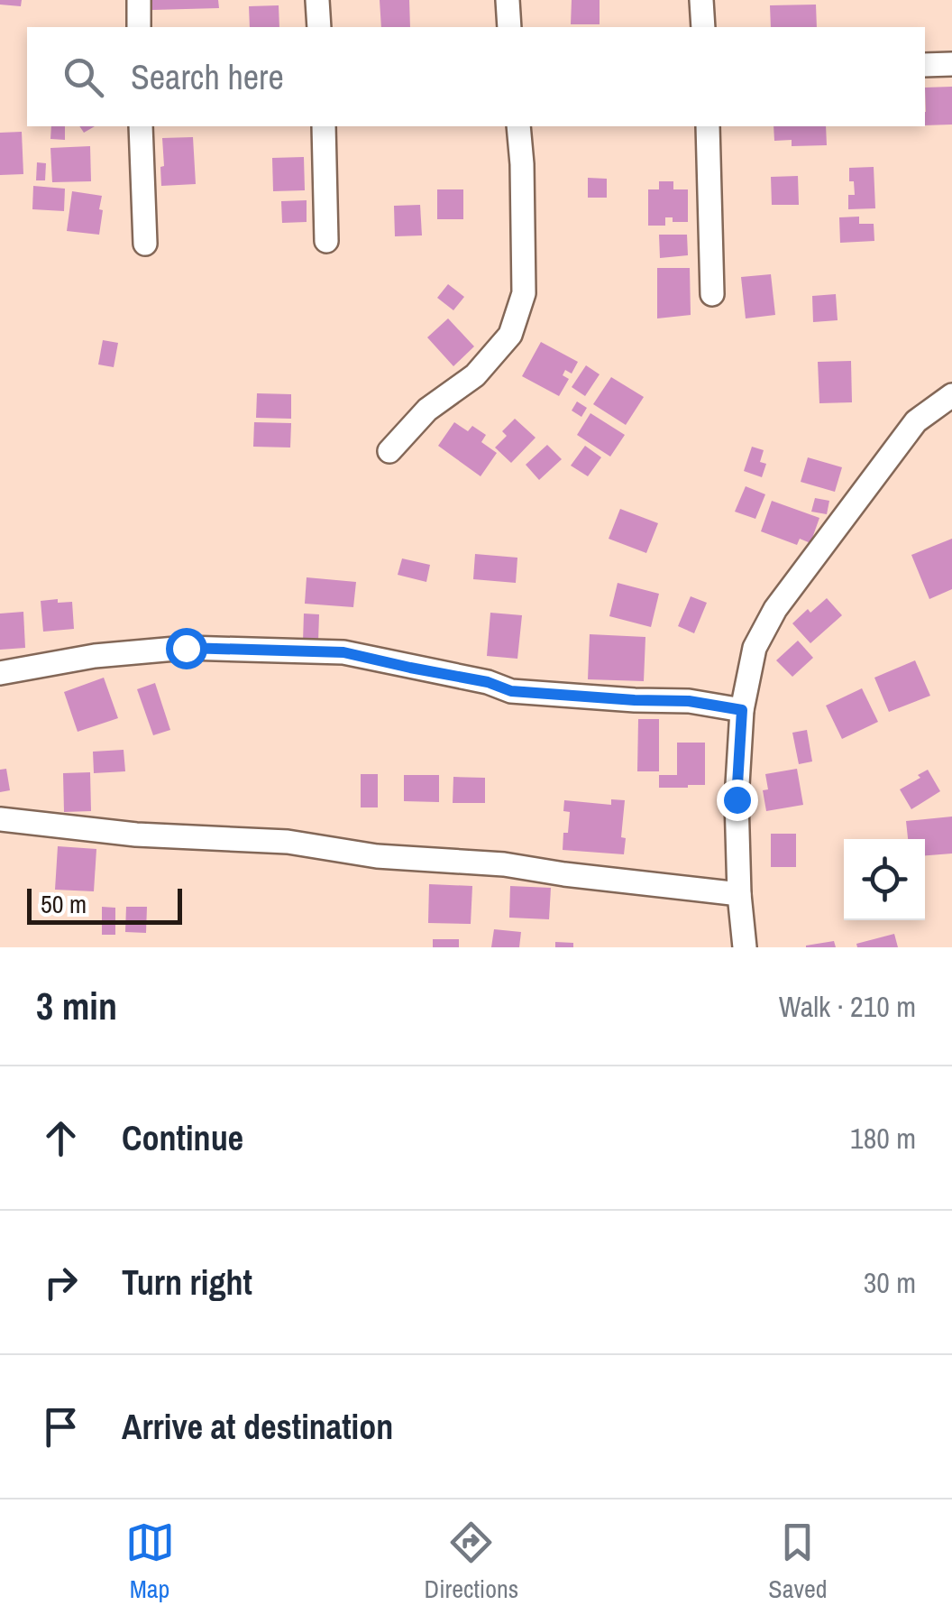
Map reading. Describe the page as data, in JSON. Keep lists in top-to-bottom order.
{
  "scale_bar": "50 m",
  "page": {
    "search": "Search here",
    "scale": "50 m",
    "heading": ["3 min", "Walk · 210 m"],
    "list": [
      ["Continue", "180 m"],
      ["Turn right", "30 m"],
      "Arrive at destination"
    ],
    "nav": ["Map", "Directions", "Saved"]
  }
}
